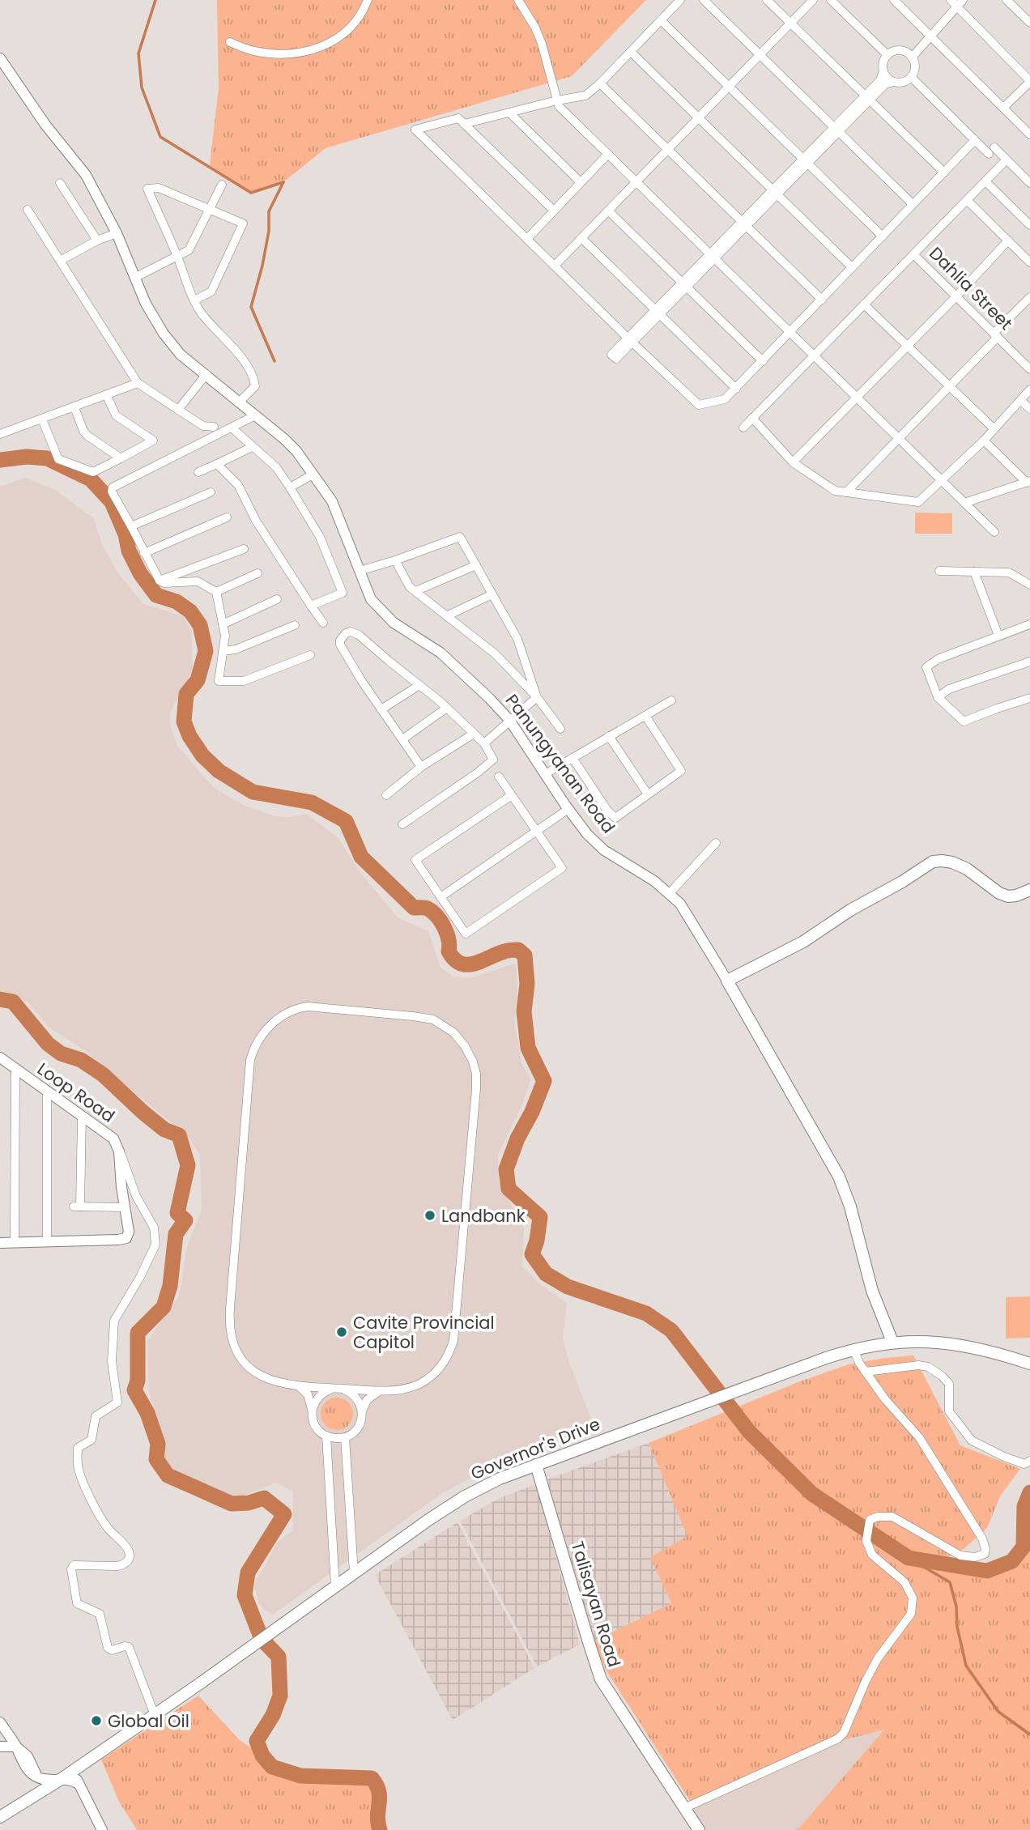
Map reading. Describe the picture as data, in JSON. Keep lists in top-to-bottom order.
{
  "streets": {
    "main road": ["Panungyanan Road", "Governor's Drive", "Talisayan Road"],
    "street": ["Dahlia Street", "Loop Road"]
  },
  "crossings": [
    ["Panungyanan Road", "Governor's Drive"],
    ["Governor's Drive", "Talisayan Road"]
  ],
  "places": ["Landbank", "Cavite Provincial Capitol", "Global Oil"]
}
